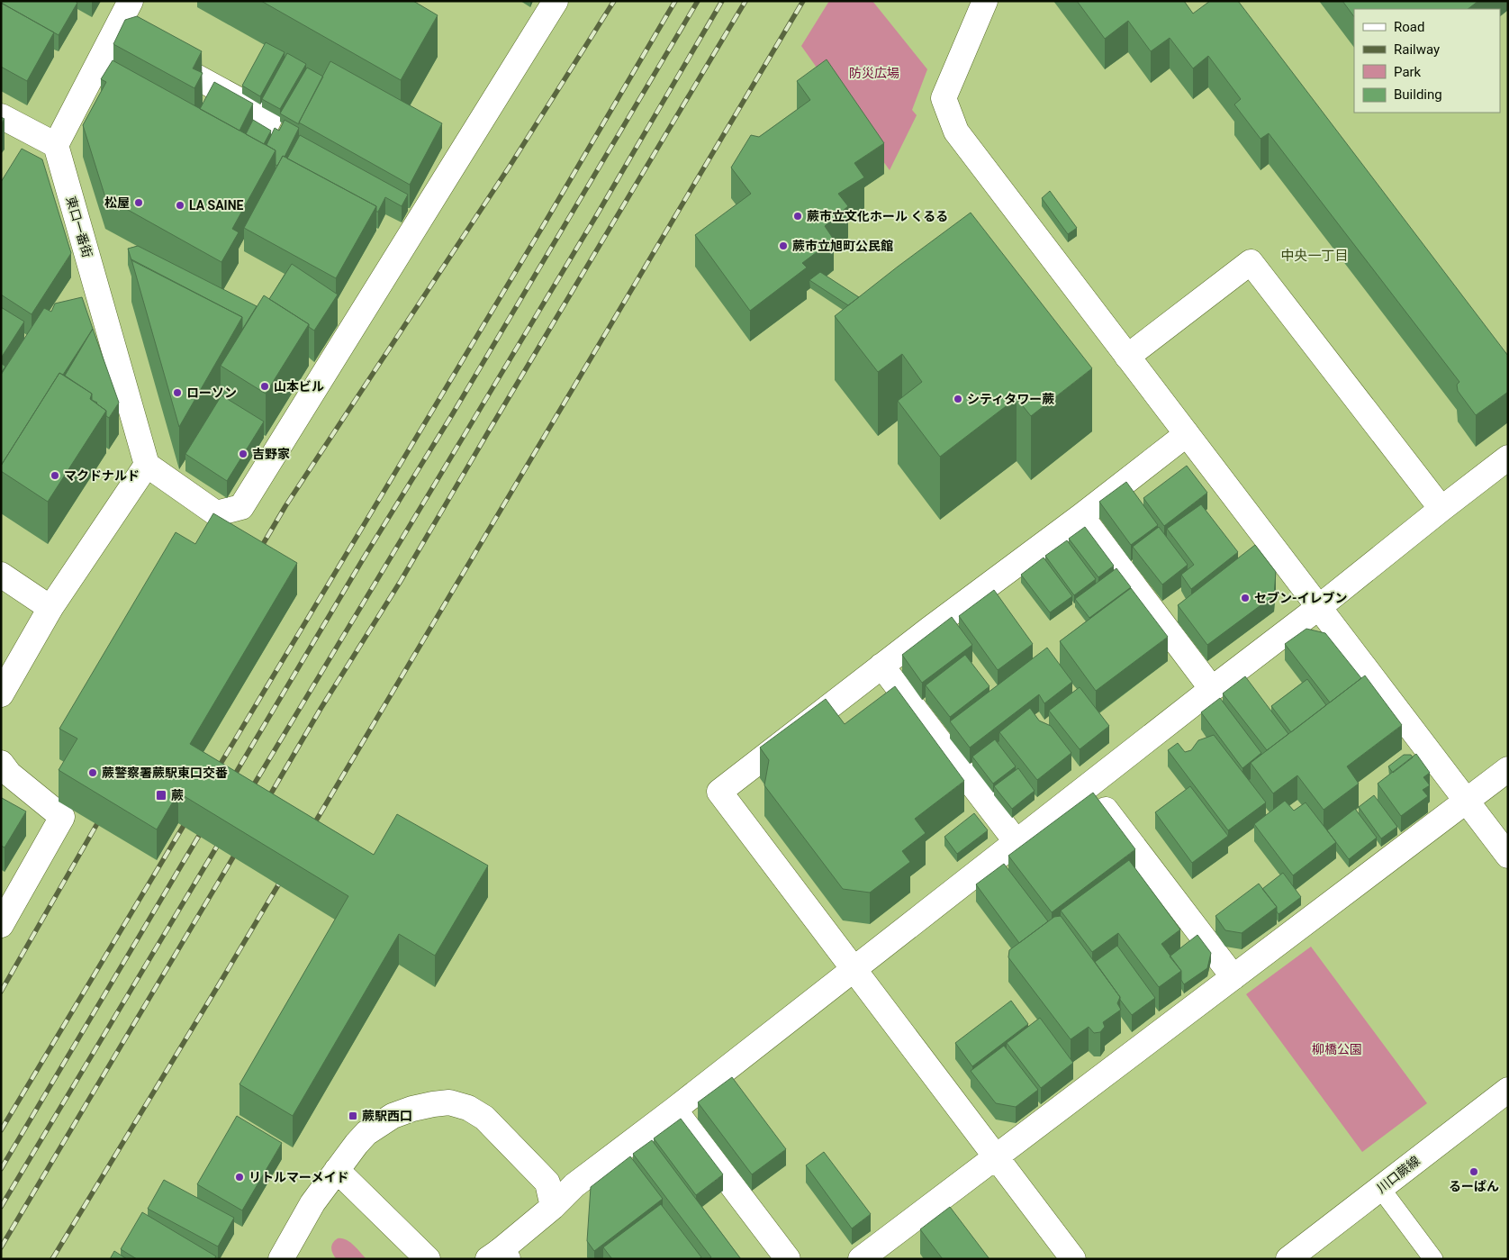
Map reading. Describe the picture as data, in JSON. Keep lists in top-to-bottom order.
{
  "streets": {
    "street": ["東口一番街", "川口蕨線"]
  },
  "districts": ["中央一丁目"],
  "parks": ["防災広場", "柳橋公園"],
  "places": {
    "other": [
      "松屋",
      "LA SAINE",
      "蕨市立文化ホール くるる",
      "蕨市立旭町公民館",
      "山本ビル",
      "ローソン",
      "シティタワー蕨",
      "吉野家",
      "マクドナルド",
      "セブン-イレブン",
      "蕨警察署蕨駅東口交番",
      "るーぱん",
      "リトルマーメイド"
    ],
    "transit": ["蕨", "蕨駅西口"]
  },
  "legend": [
    "Road",
    "Railway",
    "Park",
    "Building"
  ]
}
